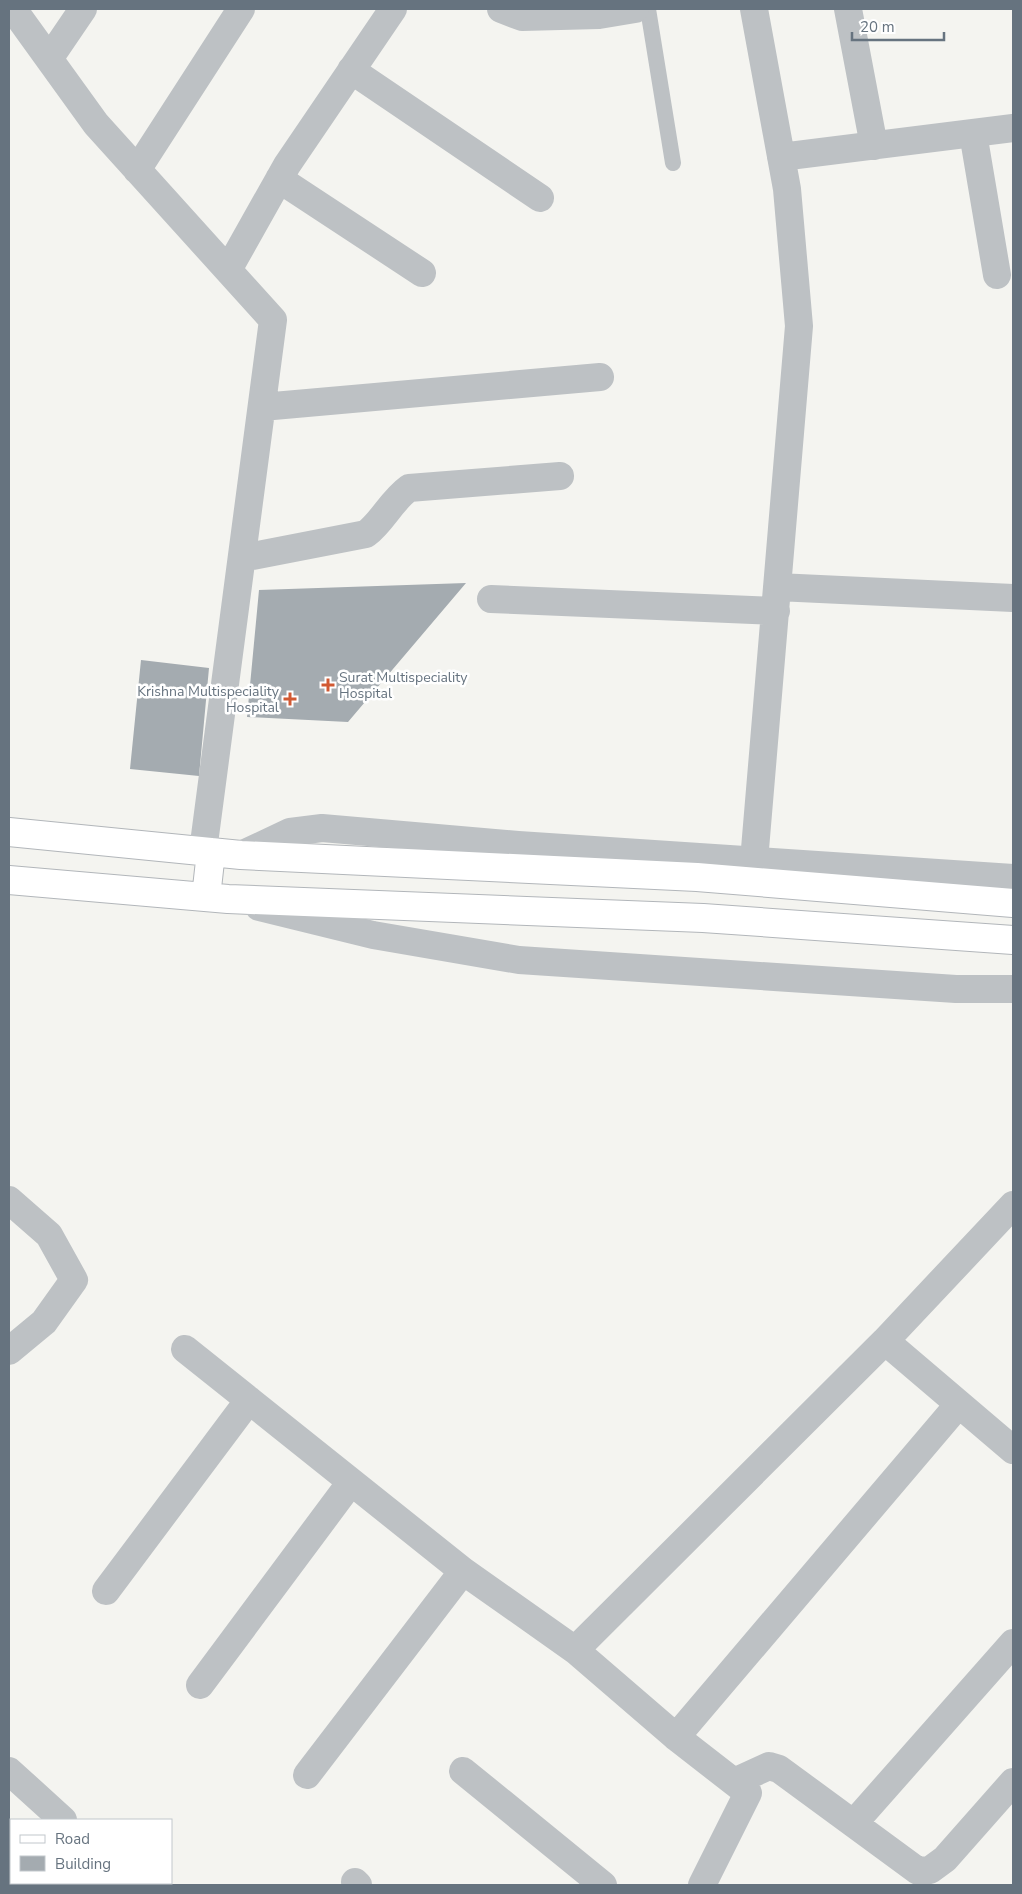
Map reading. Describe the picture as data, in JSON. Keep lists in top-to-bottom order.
{
  "places": {
    "health": ["Surat Multispeciality Hospital", "Krishna Multispeciality Hospital"]
  },
  "legend": ["Road", "Building"],
  "scale_bar": "20 m"
}
